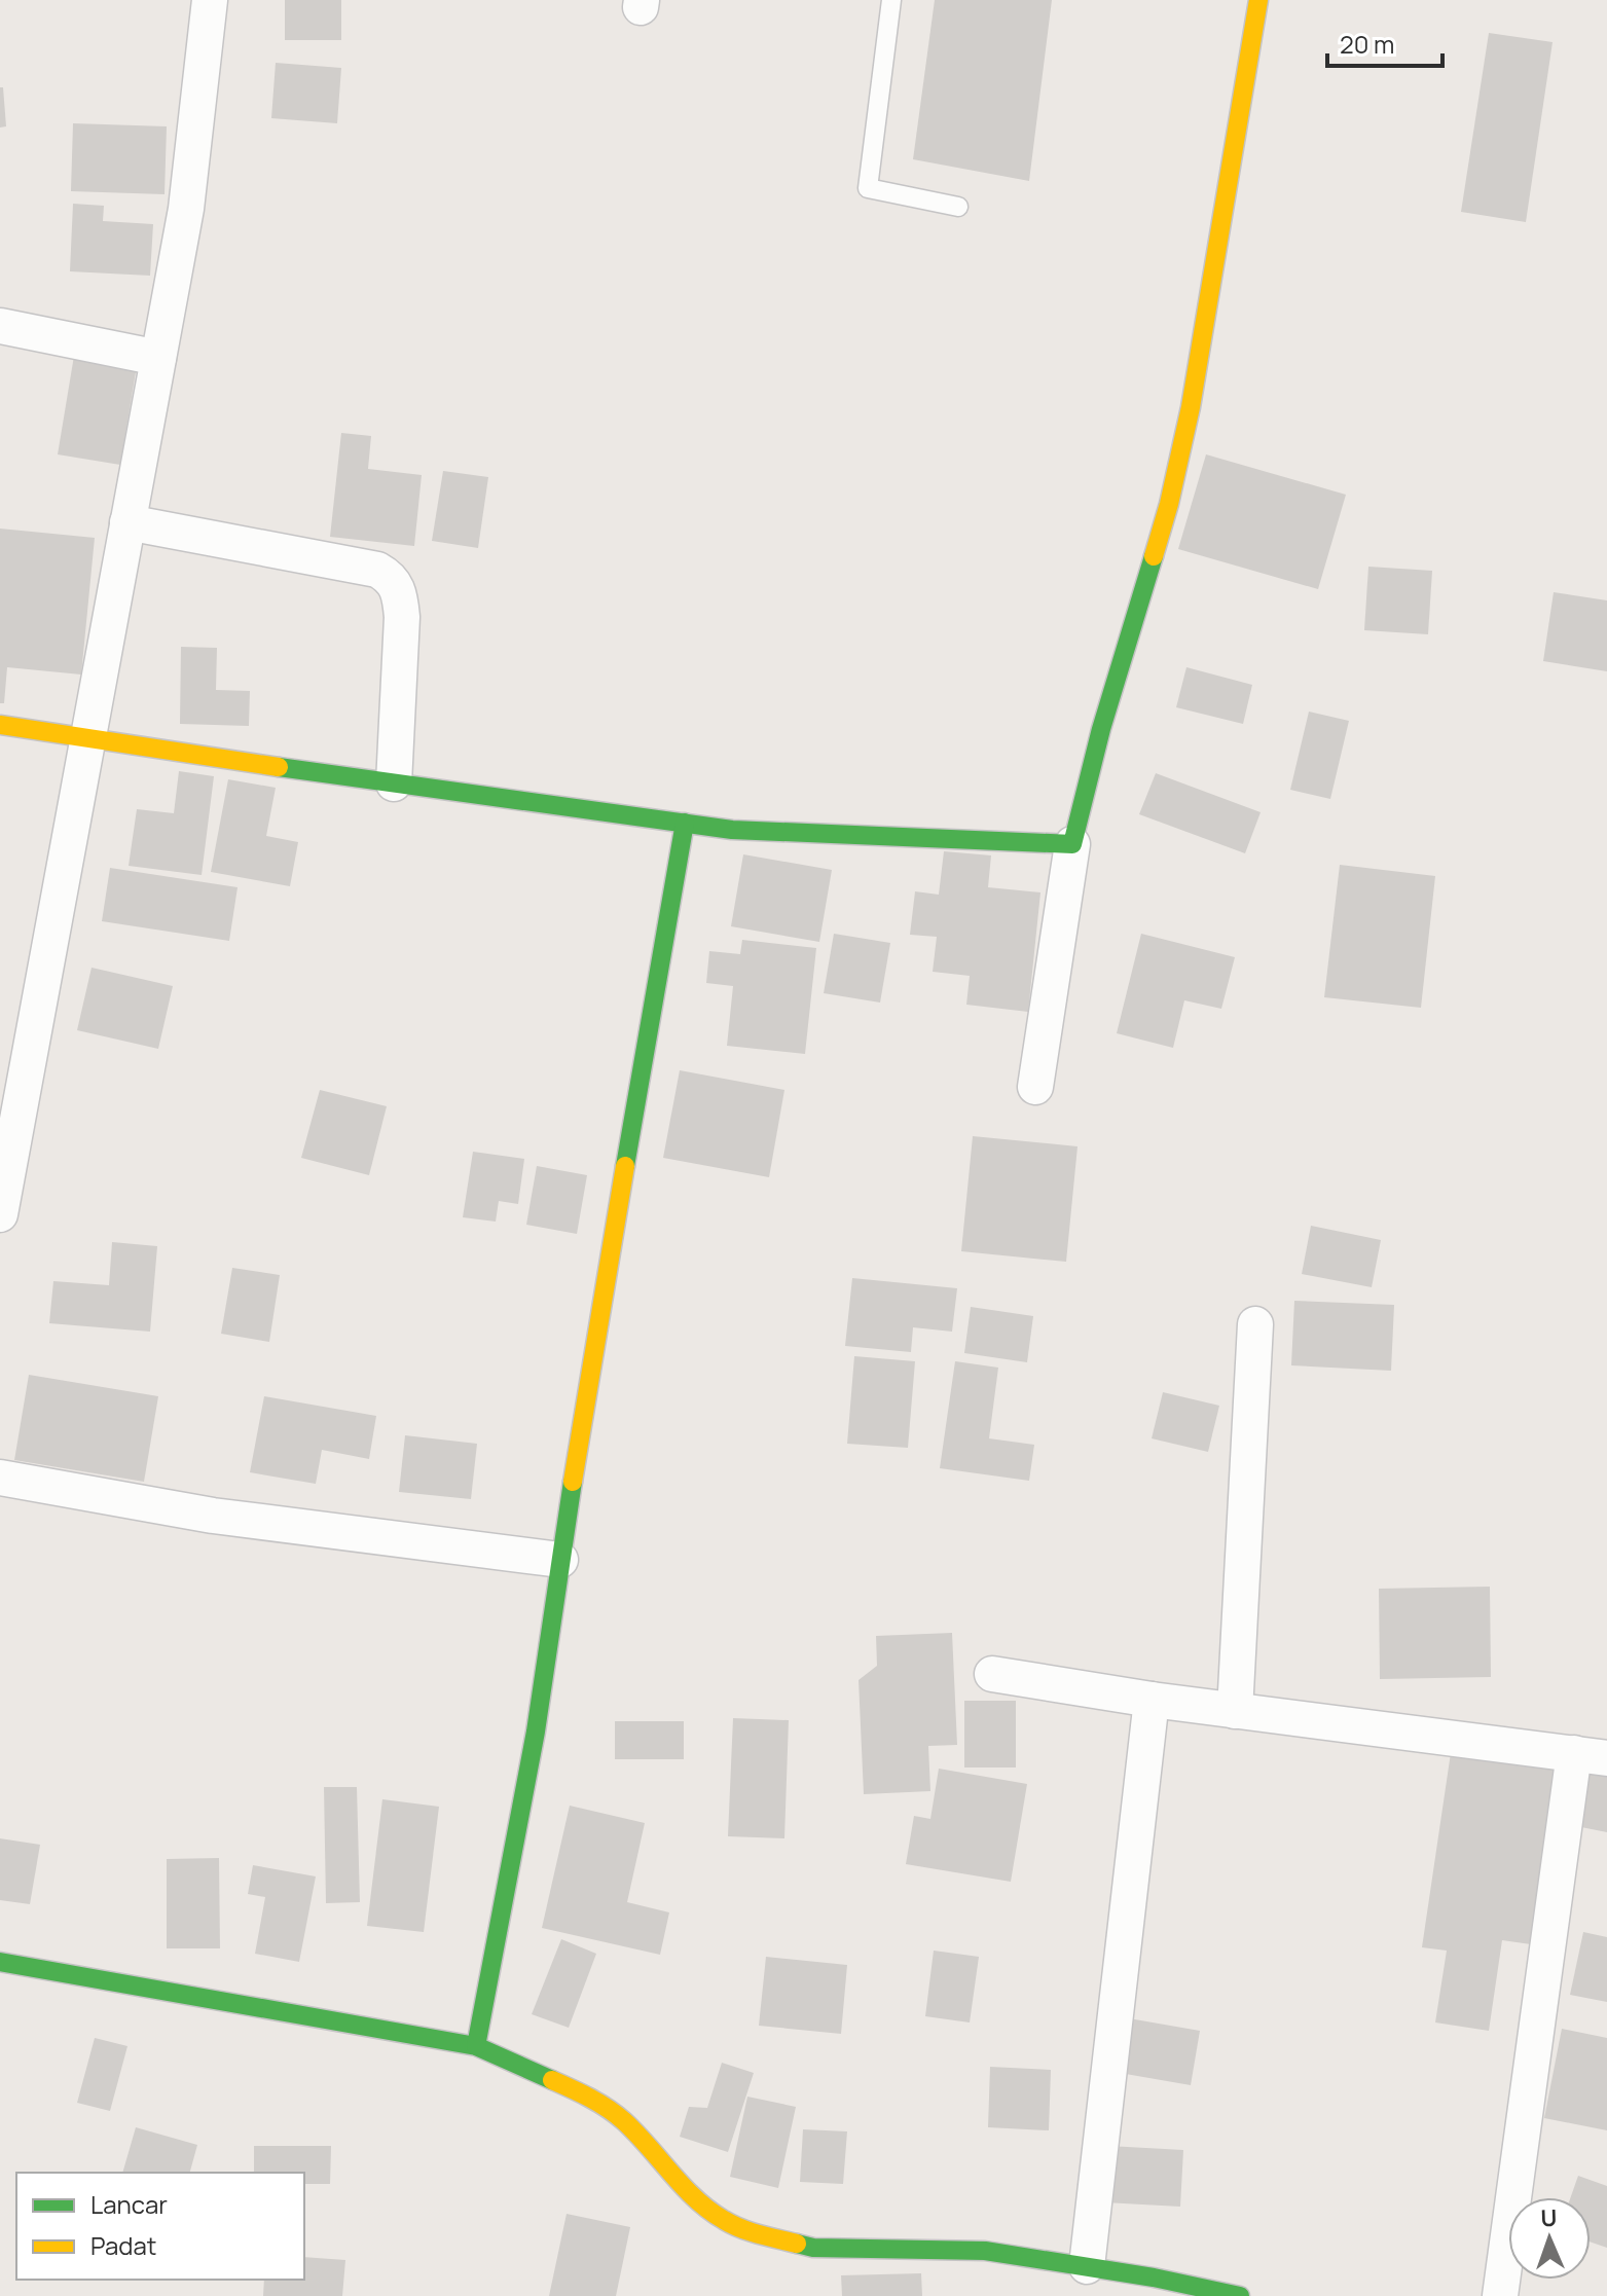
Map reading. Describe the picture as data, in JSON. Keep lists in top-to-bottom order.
{
  "legend": ["Lancar", "Padat"],
  "scale_bar": "20 m",
  "north": "top"
}
